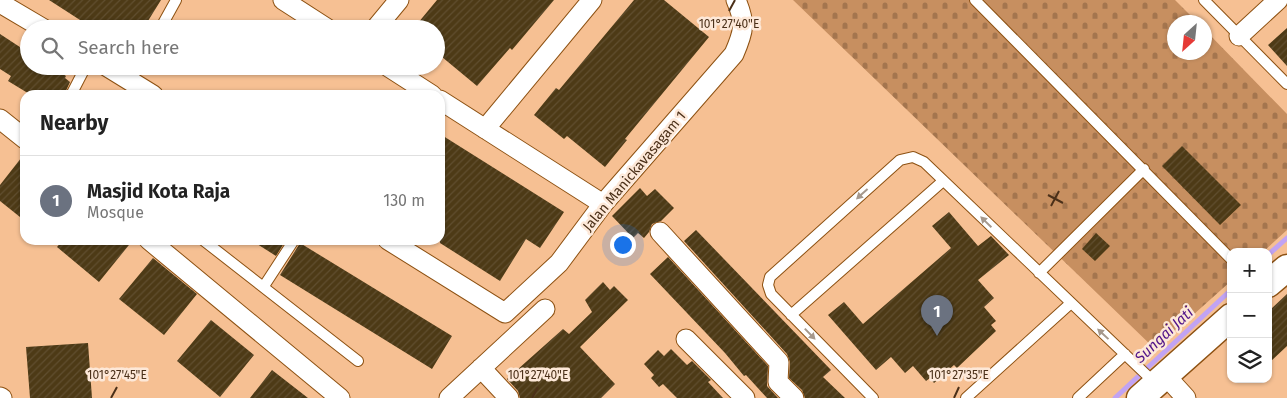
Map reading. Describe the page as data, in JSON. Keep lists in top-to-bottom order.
{
  "streets": {
    "street": ["Jalan Manickavasagam 1"]
  },
  "water": ["Sungai Jati"],
  "north": "bottom left",
  "page": {
    "search": "Search here",
    "heading": "Nearby",
    "list": [
      {
        "mark": "1",
        "name": "Masjid Kota Raja",
        "note": "Mosque",
        "value": "130 m"
      }
    ],
    "map_buttons": ["+", "−"],
    "pins": "1"
  },
  "coordinates": ["101°27'40\"E", "101°27'45\"E", "101°27'35\"E"]
}
